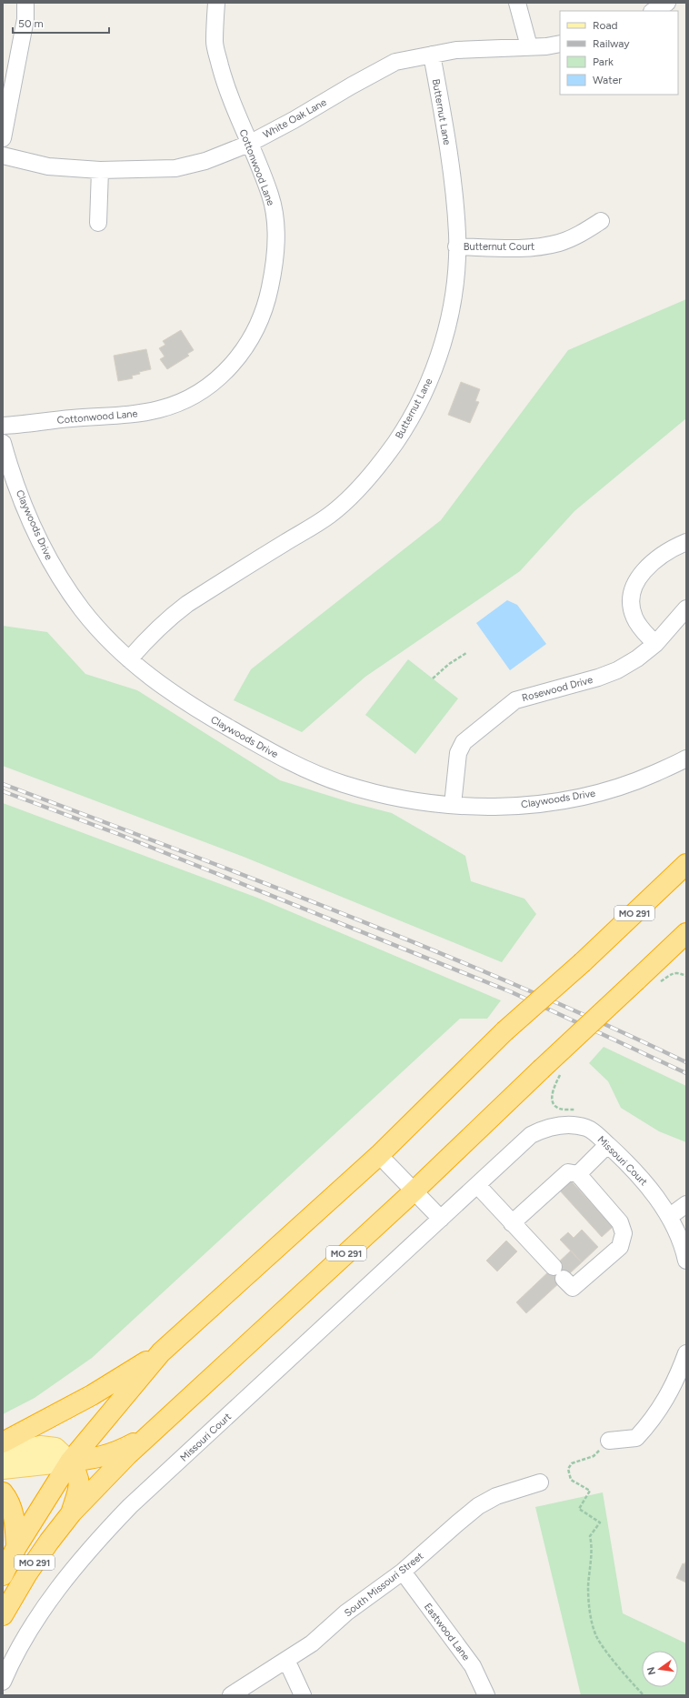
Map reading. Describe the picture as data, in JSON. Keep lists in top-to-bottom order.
{
  "streets": {
    "highway": ["MO 291"],
    "street": [
      "Butternut Lane",
      "White Oak Lane",
      "Cottonwood Lane",
      "Butternut Court",
      "Claywoods Drive",
      "Rosewood Drive",
      "Missouri Court",
      "South Missouri Street",
      "Eastwood Lane"
    ]
  },
  "crossings": [
    ["Butternut Lane", "White Oak Lane"],
    ["Butternut Lane", "Butternut Court"],
    ["Butternut Lane", "Claywoods Drive"],
    ["White Oak Lane", "Cottonwood Lane"],
    ["Claywoods Drive", "Rosewood Drive"],
    ["South Missouri Street", "Eastwood Lane"]
  ],
  "legend": [
    "Road",
    "Railway",
    "Park",
    "Water"
  ],
  "scale_bar": "50 m",
  "north": "left"
}
